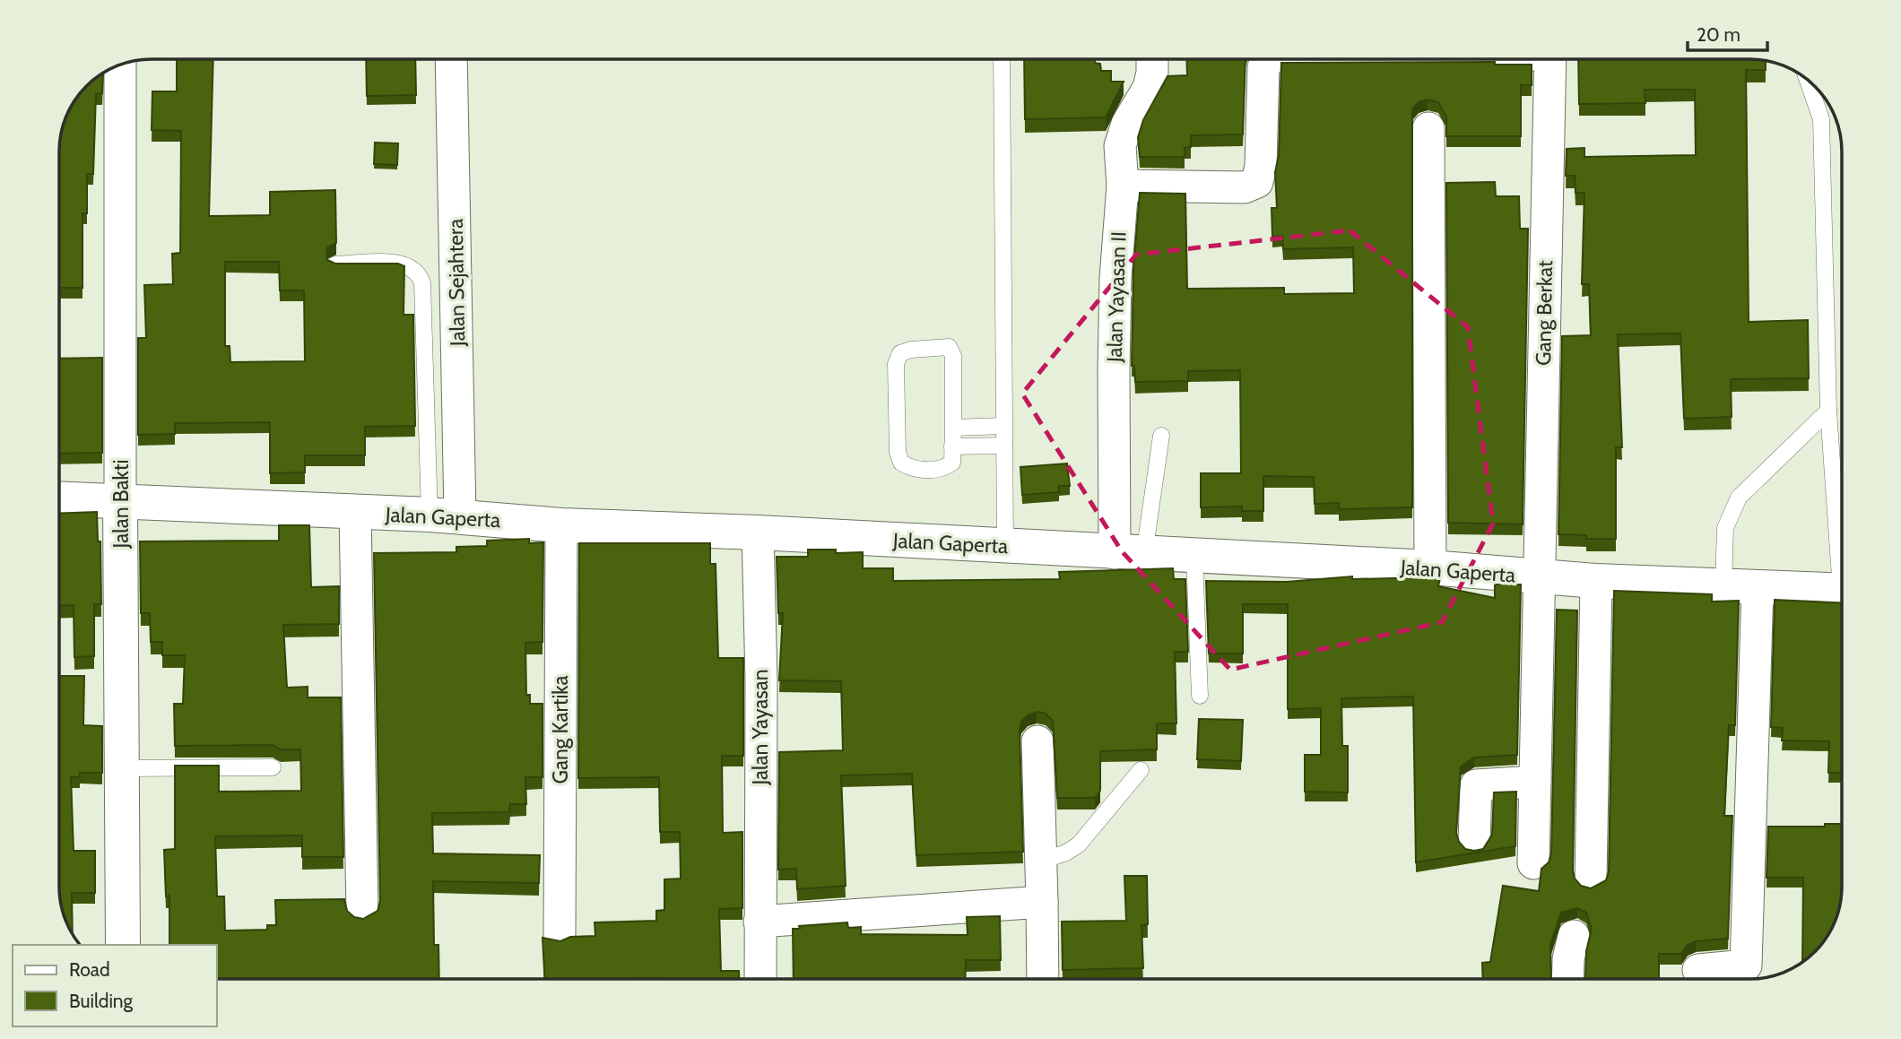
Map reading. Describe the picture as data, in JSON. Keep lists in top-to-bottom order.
{
  "streets": {
    "street": [
      "Jalan Sejahtera",
      "Jalan Yayasan II",
      "Gang Berkat",
      "Jalan Bakti",
      "Jalan Gaperta",
      "Jalan Yayasan",
      "Gang Kartika"
    ]
  },
  "crossings": [
    ["Jalan Sejahtera", "Jalan Gaperta"],
    ["Jalan Yayasan II", "Jalan Gaperta"],
    ["Gang Berkat", "Jalan Gaperta"],
    ["Jalan Bakti", "Jalan Gaperta"],
    ["Jalan Gaperta", "Jalan Yayasan"],
    ["Jalan Gaperta", "Gang Kartika"]
  ],
  "legend": ["Road", "Building"],
  "scale_bar": "20 m"
}
